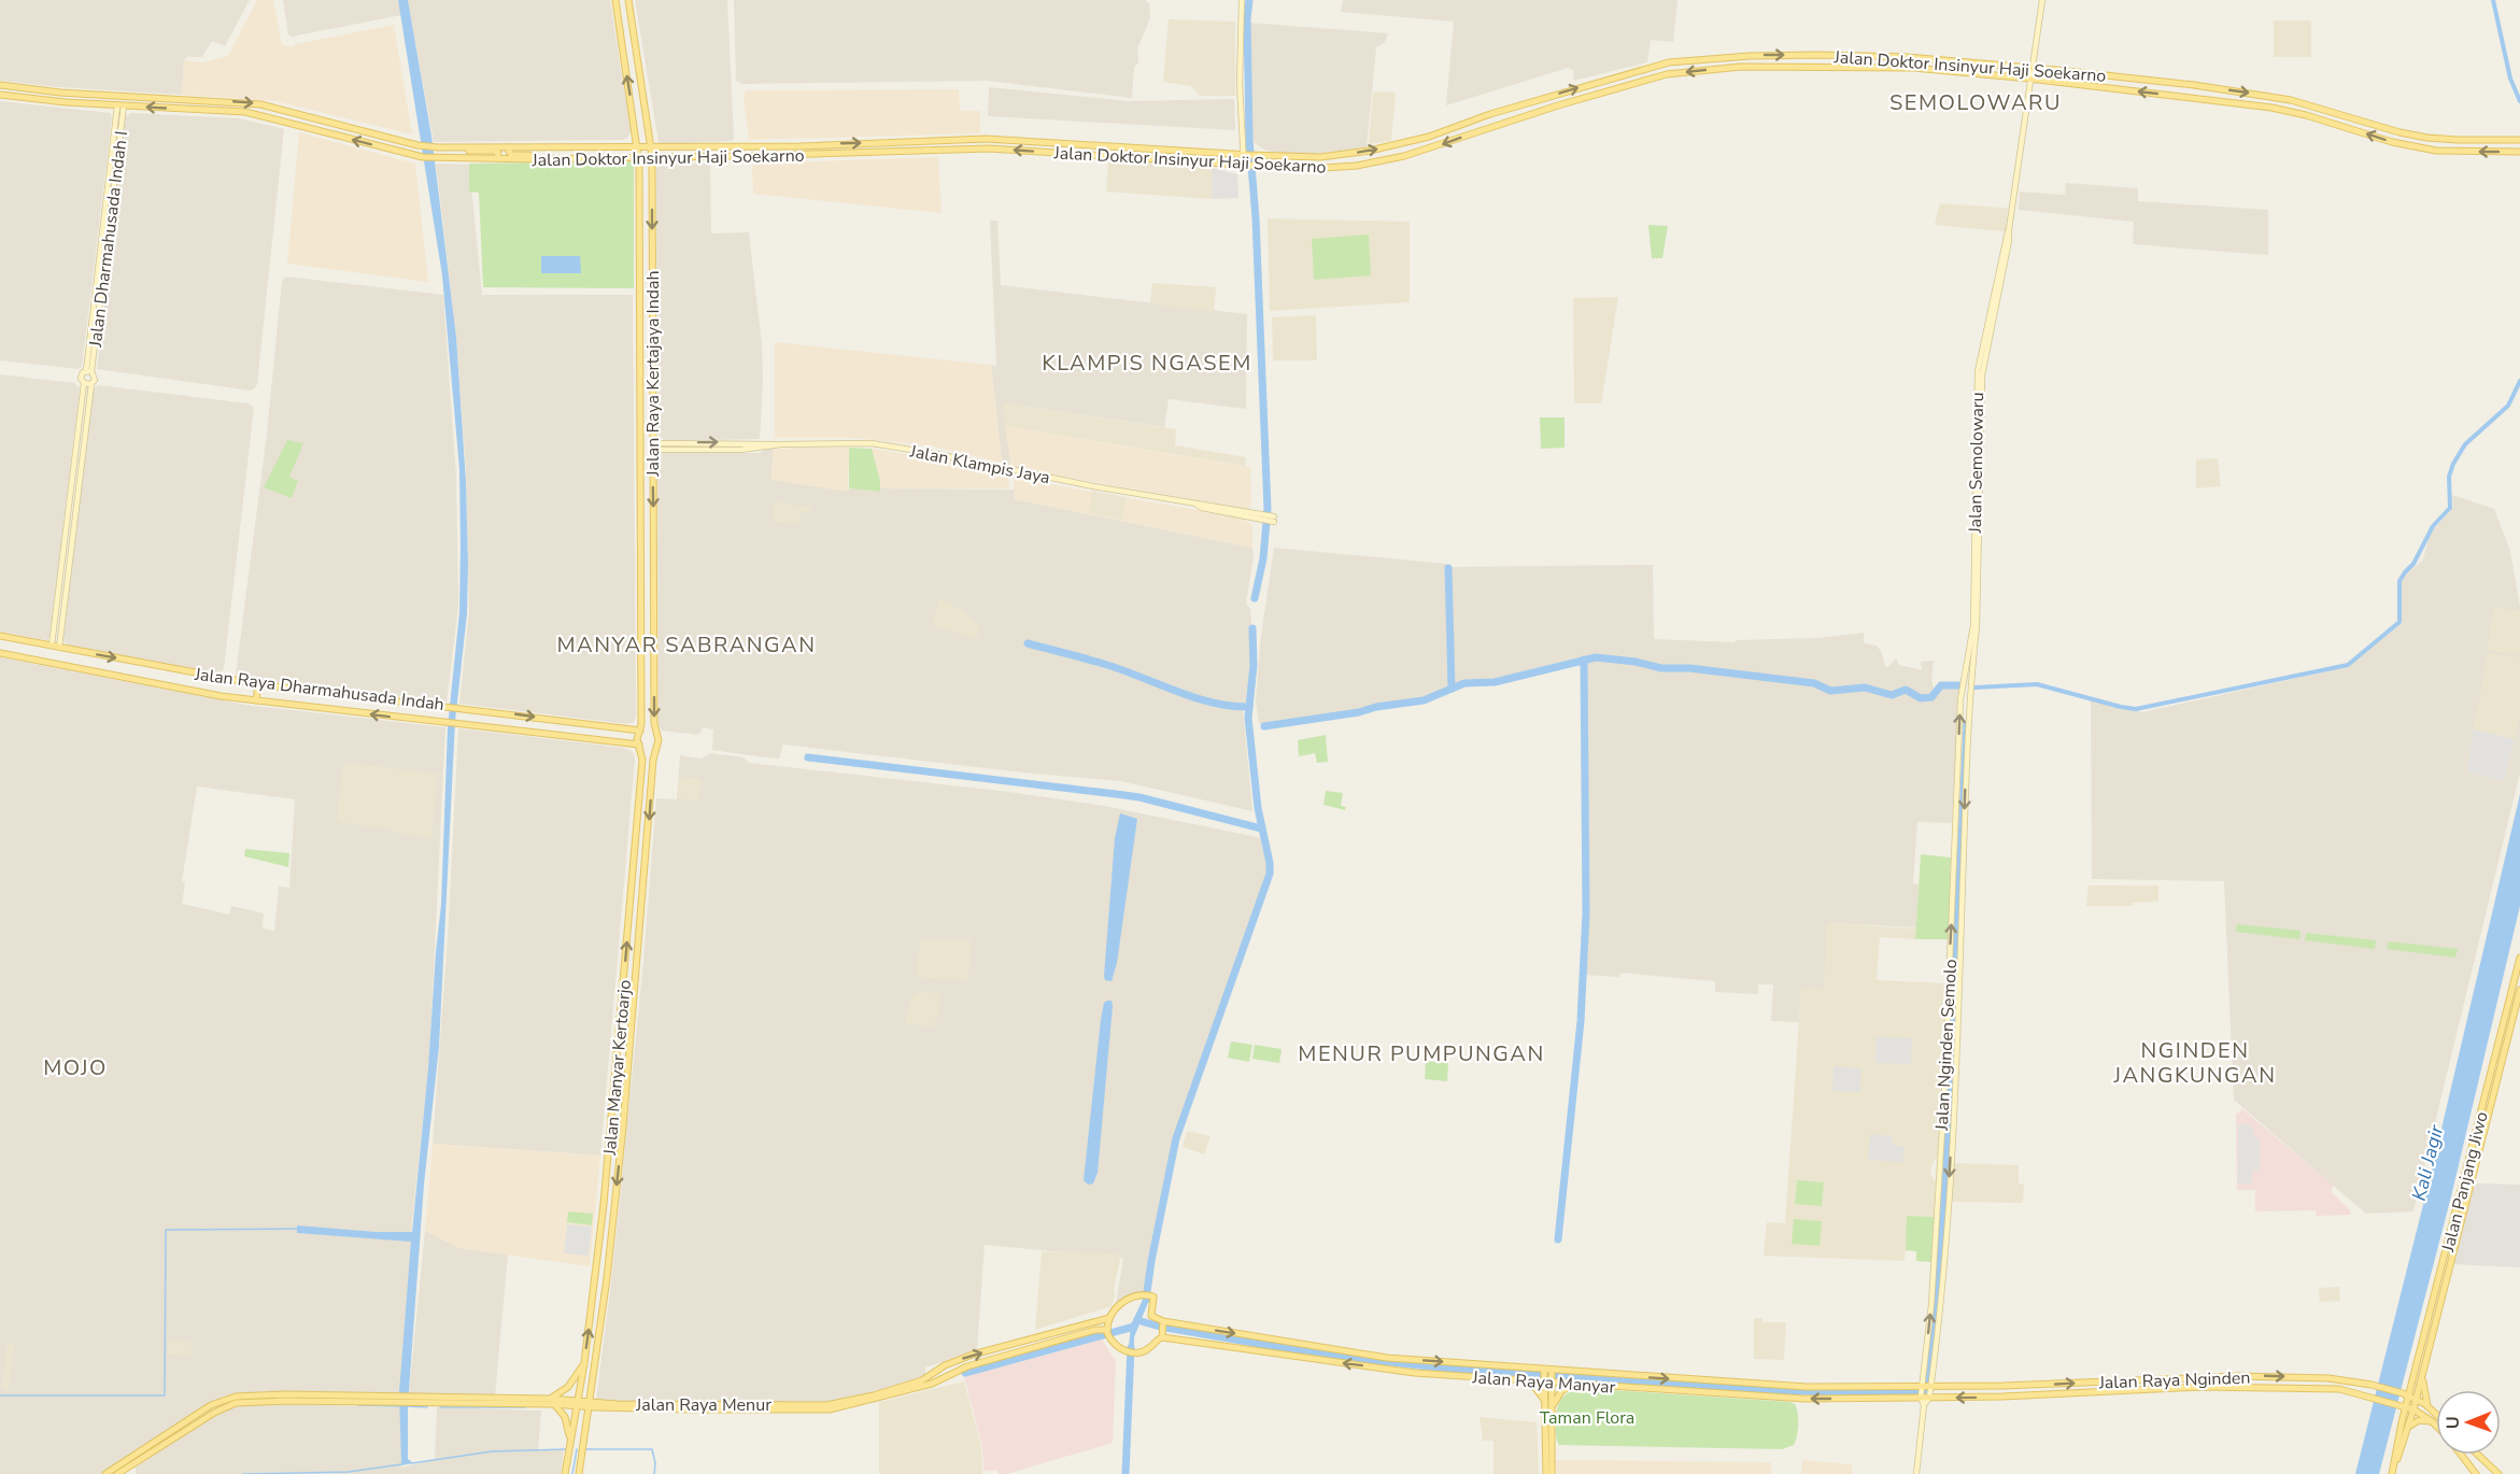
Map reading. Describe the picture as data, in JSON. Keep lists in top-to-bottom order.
{
  "streets": {
    "main road": [
      "Jalan Doktor Insinyur Haji Soekarno",
      "Jalan Dharmahusada Indah I",
      "Jalan Raya Kertajaya Indah",
      "Jalan Semolowaru",
      "Jalan Klampis Jaya",
      "Jalan Raya Dharmahusada Indah",
      "Jalan Nginden Semolo",
      "Jalan Manyar Kertoarjo",
      "Jalan Panjang Jiwo",
      "Jalan Raya Nginden",
      "Jalan Raya Manyar",
      "Jalan Raya Menur"
    ]
  },
  "crossings": [
    ["Jalan Doktor Insinyur Haji Soekarno", "Jalan Dharmahusada Indah I"],
    ["Jalan Doktor Insinyur Haji Soekarno", "Jalan Raya Kertajaya Indah"],
    ["Jalan Doktor Insinyur Haji Soekarno", "Jalan Semolowaru"],
    ["Jalan Raya Kertajaya Indah", "Jalan Raya Dharmahusada Indah"],
    ["Jalan Raya Kertajaya Indah", "Jalan Manyar Kertoarjo"],
    ["Jalan Semolowaru", "Jalan Nginden Semolo"],
    ["Jalan Raya Dharmahusada Indah", "Jalan Manyar Kertoarjo"],
    ["Jalan Nginden Semolo", "Jalan Raya Nginden"],
    ["Jalan Nginden Semolo", "Jalan Raya Manyar"],
    ["Jalan Manyar Kertoarjo", "Jalan Raya Menur"],
    ["Jalan Panjang Jiwo", "Jalan Raya Nginden"],
    ["Jalan Raya Nginden", "Jalan Raya Manyar"],
    ["Jalan Raya Manyar", "Jalan Raya Menur"]
  ],
  "districts": [
    "SEMOLOWARU",
    "KLAMPIS NGASEM",
    "MANYAR SABRANGAN",
    "NGINDEN JANGKUNGAN",
    "MENUR PUMPUNGAN",
    "MOJO"
  ],
  "water": ["Kali Jagir"],
  "parks": ["Taman Flora"],
  "north": "left"
}
